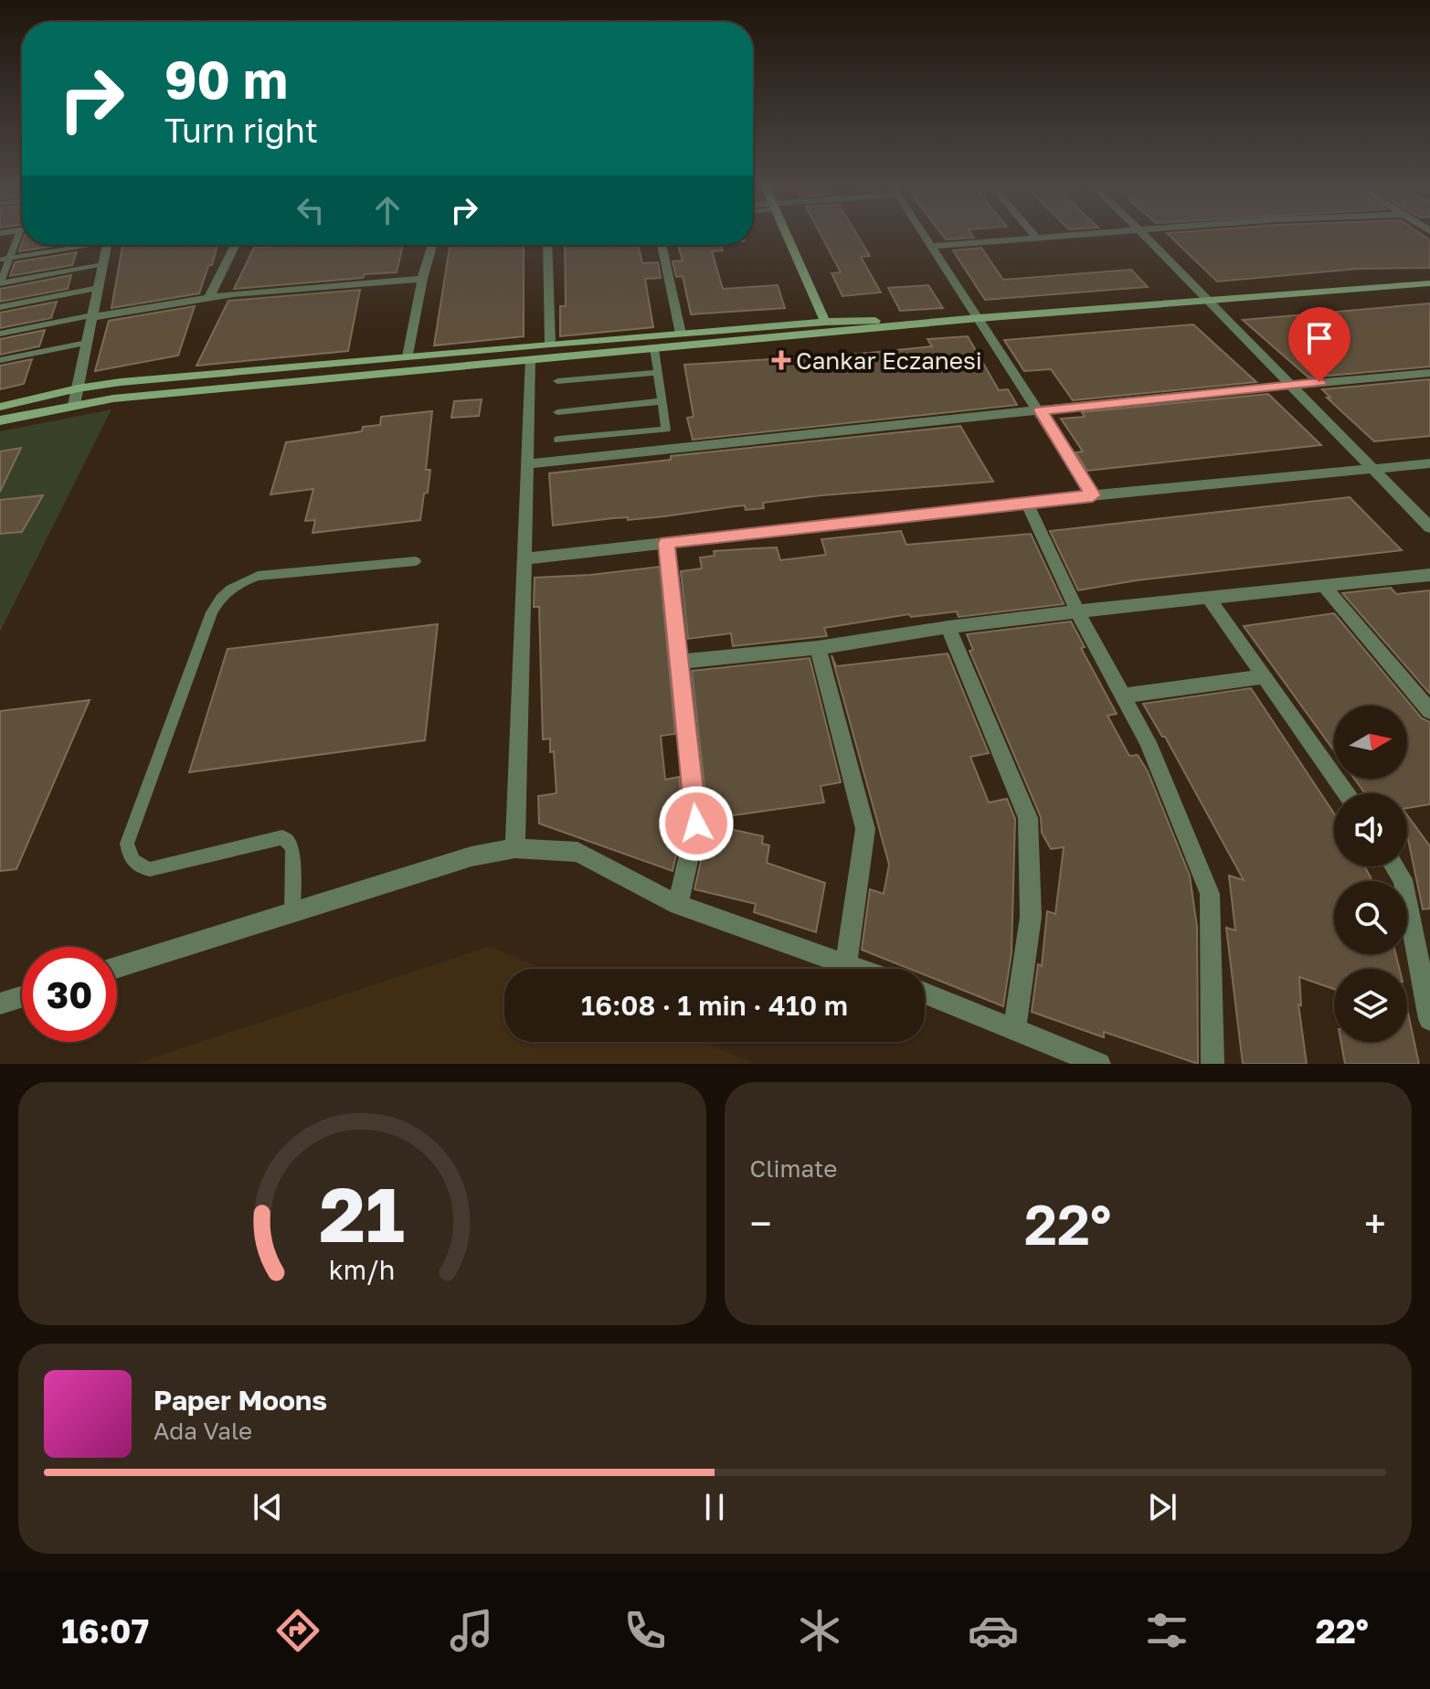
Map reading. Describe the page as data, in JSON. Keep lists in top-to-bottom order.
{
  "places": {
    "health": ["Cankar Eczanesi"]
  },
  "north": "right",
  "page": {
    "turn": ["90 m", "Turn right"],
    "limit": "30",
    "trip": "16:08 · 1 min · 410 m",
    "tile": "Climate",
    "heat": ["−", "22°", "+"],
    "song": ["Paper Moons", "Ada Vale"],
    "tabs": ["16:07", "22°"],
    "gauge": ["21", "km/h"]
  }
}
